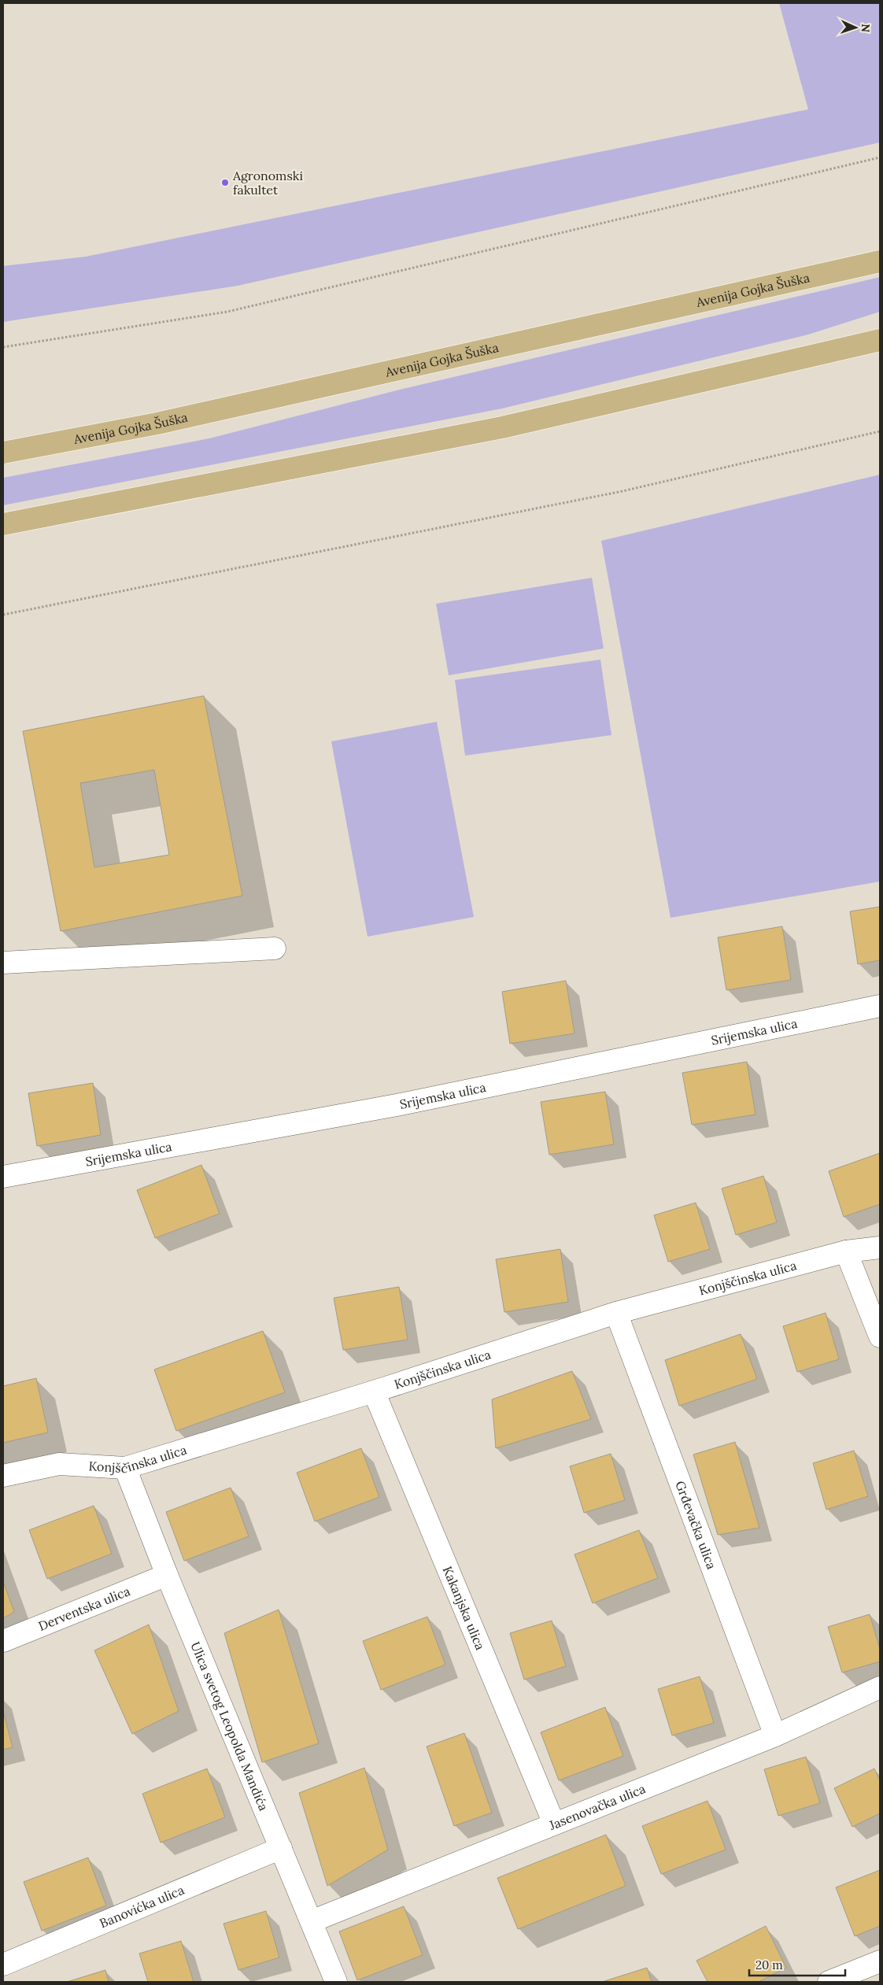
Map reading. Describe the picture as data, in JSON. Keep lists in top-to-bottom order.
{
  "streets": {
    "main road": ["Avenija Gojka Šuška"],
    "street": [
      "Srijemska ulica",
      "Konjščinska ulica",
      "Grđevačka ulica",
      "Kakanjska ulica",
      "Derventska ulica",
      "Ulica svetog Leopolda Mandića",
      "Jasenovačka ulica",
      "Banovićka ulica"
    ]
  },
  "crossings": [
    ["Konjščinska ulica", "Grđevačka ulica"],
    ["Konjščinska ulica", "Kakanjska ulica"],
    ["Konjščinska ulica", "Ulica svetog Leopolda Mandića"],
    ["Grđevačka ulica", "Jasenovačka ulica"],
    ["Kakanjska ulica", "Jasenovačka ulica"],
    ["Derventska ulica", "Ulica svetog Leopolda Mandića"],
    ["Ulica svetog Leopolda Mandića", "Jasenovačka ulica"],
    ["Ulica svetog Leopolda Mandića", "Banovićka ulica"]
  ],
  "places": ["Agronomski fakultet"],
  "scale_bar": "20 m",
  "north": "right"
}
